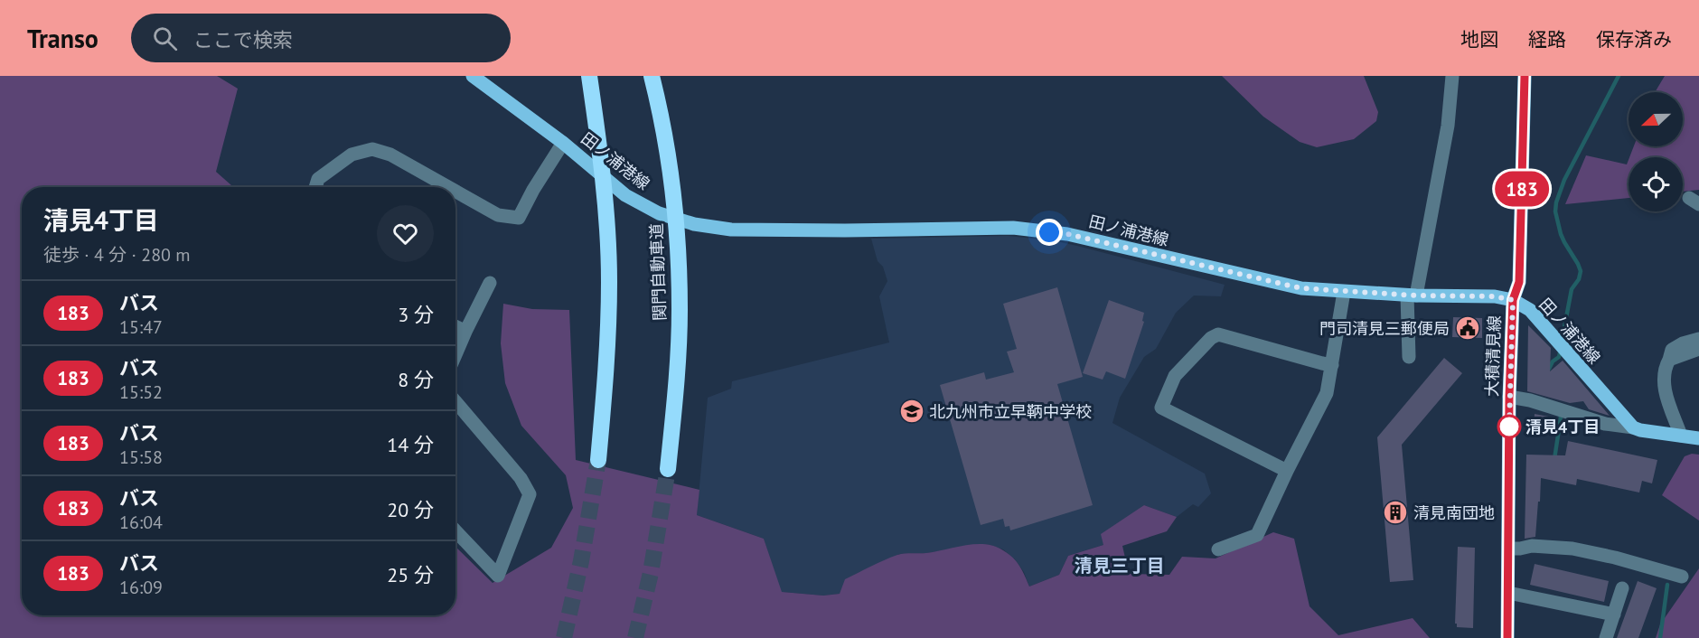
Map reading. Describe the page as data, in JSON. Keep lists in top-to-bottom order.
{
  "streets": {
    "highway": ["関門自動車道"],
    "main road": ["田ノ浦港線", "大積清見線"]
  },
  "crossings": [
    ["田ノ浦港線", "大積清見線"]
  ],
  "districts": ["清見三丁目"],
  "places": {
    "public building": ["門司清見三郵便局"],
    "school or university": ["北九州市立早鞆中学校"],
    "other": ["清見4丁目"],
    "building": ["清見南団地"]
  },
  "lines": ["bus line 183"],
  "north": "left",
  "page": {
    "header": "Transo",
    "search": "ここで検索",
    "nav": ["地図", "経路", "保存済み"],
    "on_map": "183",
    "heading": ["清見4丁目", "徒歩 · 4 分 · 280 m"],
    "list": [
      {
        "mark": "183",
        "name": "バス",
        "note": "15:47",
        "value": "3 分"
      },
      {
        "mark": "183",
        "name": "バス",
        "note": "15:52",
        "value": "8 分"
      },
      {
        "mark": "183",
        "name": "バス",
        "note": "15:58",
        "value": "14 分"
      },
      {
        "mark": "183",
        "name": "バス",
        "note": "16:04",
        "value": "20 分"
      },
      {
        "mark": "183",
        "name": "バス",
        "note": "16:09",
        "value": "25 分"
      }
    ]
  }
}
